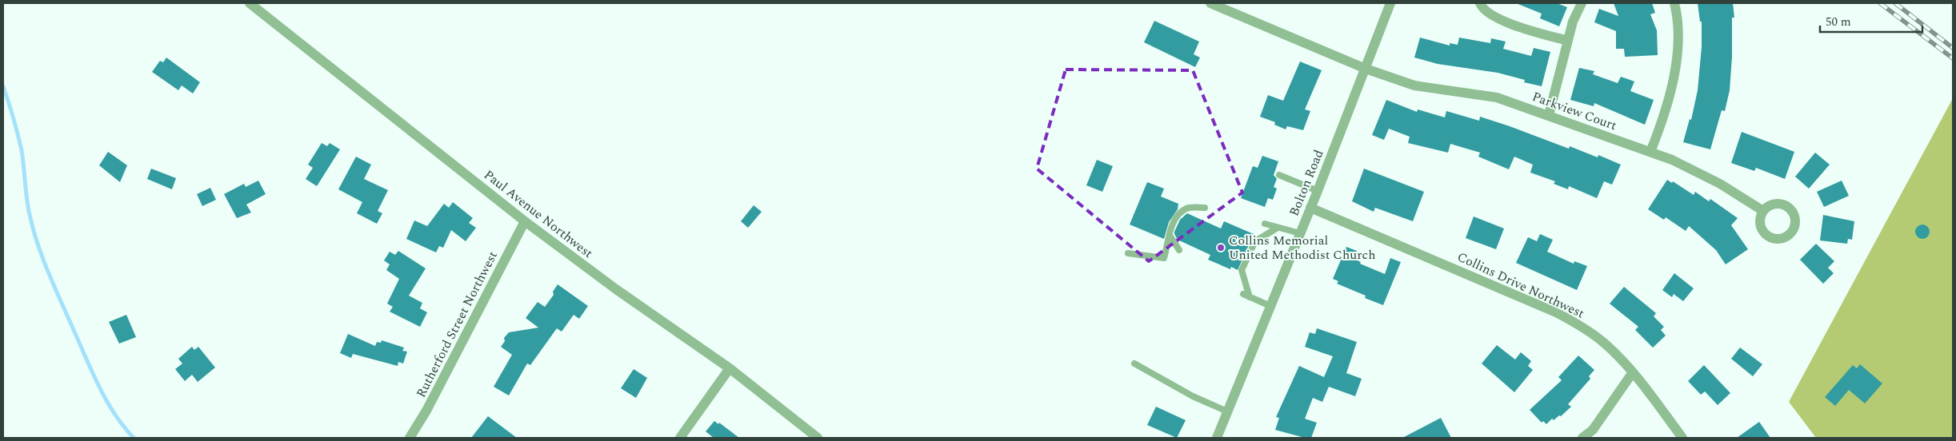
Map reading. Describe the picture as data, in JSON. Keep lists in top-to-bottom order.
{
  "streets": {
    "street": [
      "Parkview Court",
      "Bolton Road",
      "Paul Avenue Northwest",
      "Collins Drive Northwest",
      "Rutherford Street Northwest"
    ]
  },
  "crossings": [
    ["Parkview Court", "Bolton Road"],
    ["Bolton Road", "Collins Drive Northwest"],
    ["Paul Avenue Northwest", "Rutherford Street Northwest"]
  ],
  "places": ["Collins Memorial United Methodist Church"],
  "scale_bar": "50 m"
}
